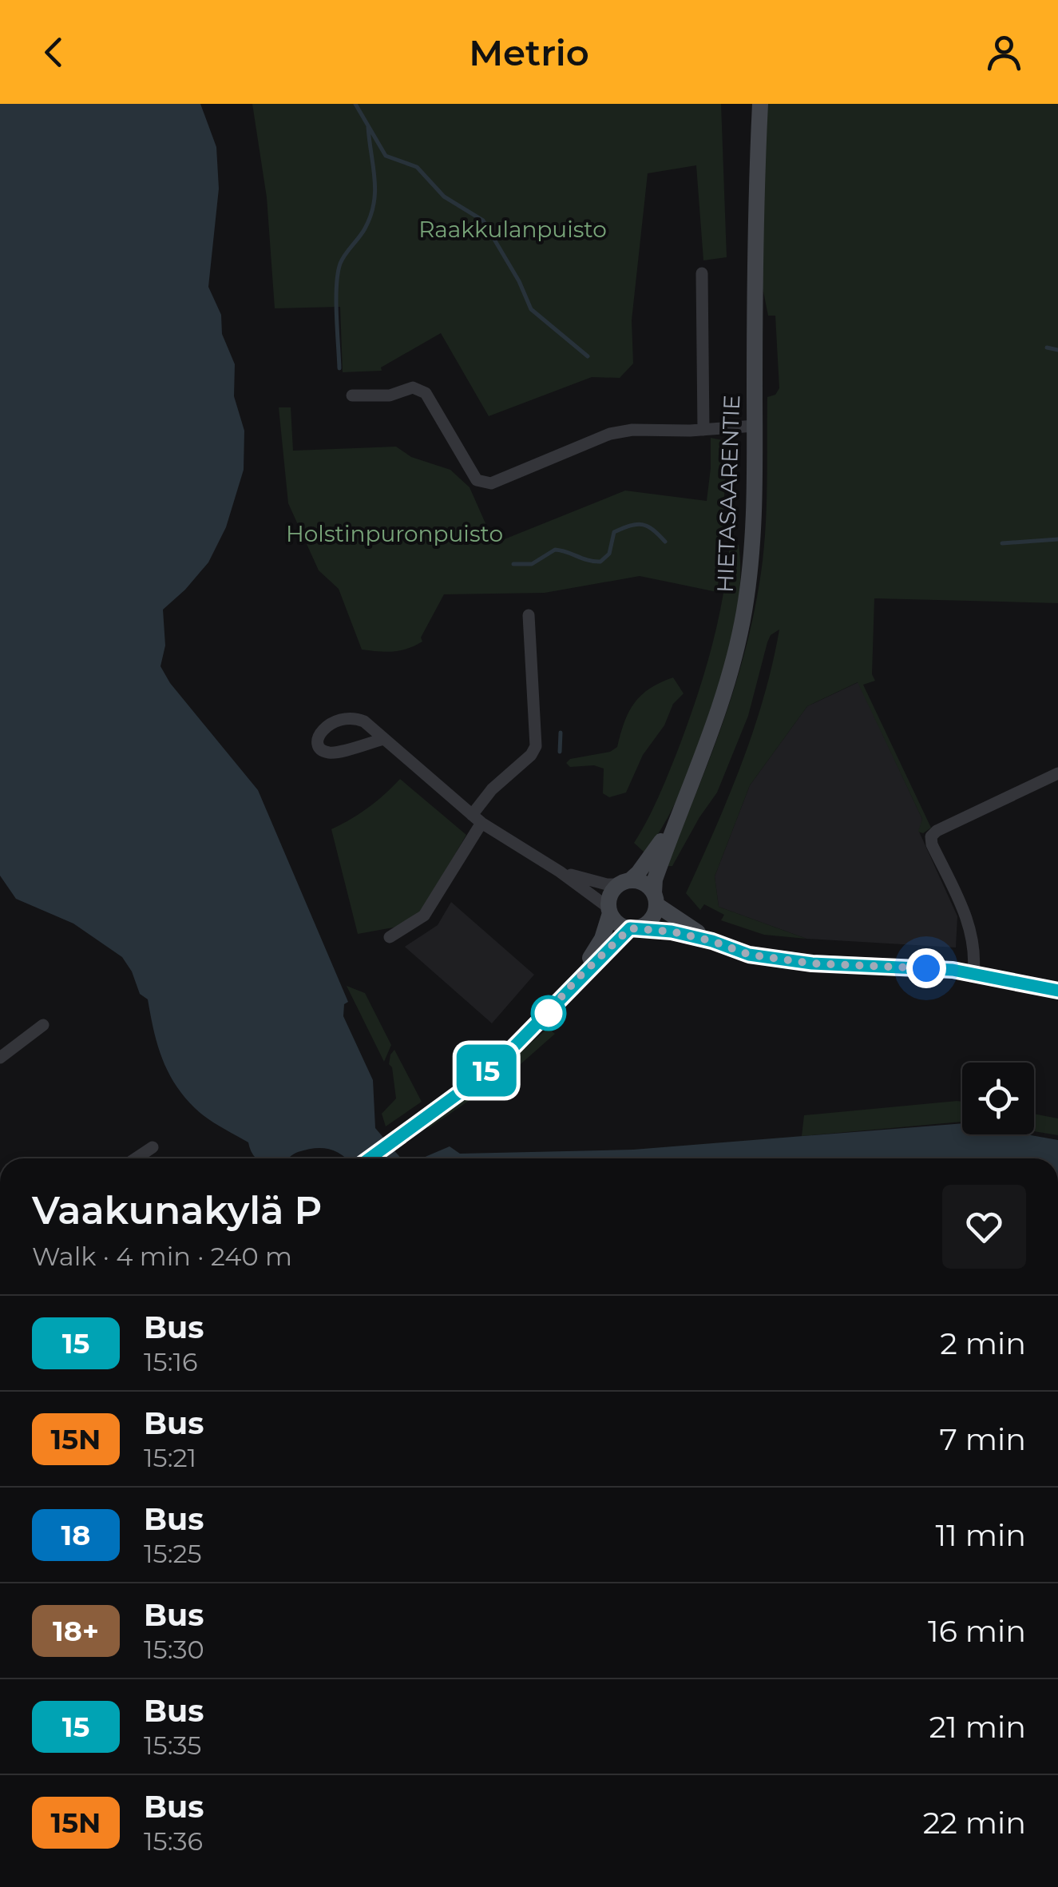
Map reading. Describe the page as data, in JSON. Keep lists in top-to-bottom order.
{
  "streets": {
    "street": ["HIETASAARENTIE"]
  },
  "parks": ["Raakkulanpuisto", "Holstinpuronpuisto"],
  "lines": ["bus line 15"],
  "page": {
    "header": "Metrio",
    "on_map": "15",
    "heading": ["Vaakunakylä P", "Walk · 4 min · 240 m"],
    "list": [
      {
        "mark": "15",
        "name": "Bus",
        "note": "15:16",
        "value": "2 min"
      },
      {
        "mark": "15N",
        "name": "Bus",
        "note": "15:21",
        "value": "7 min"
      },
      {
        "mark": "18",
        "name": "Bus",
        "note": "15:25",
        "value": "11 min"
      },
      {
        "mark": "18+",
        "name": "Bus",
        "note": "15:30",
        "value": "16 min"
      },
      {
        "mark": "15",
        "name": "Bus",
        "note": "15:35",
        "value": "21 min"
      },
      {
        "mark": "15N",
        "name": "Bus",
        "note": "15:36",
        "value": "22 min"
      }
    ]
  }
}
